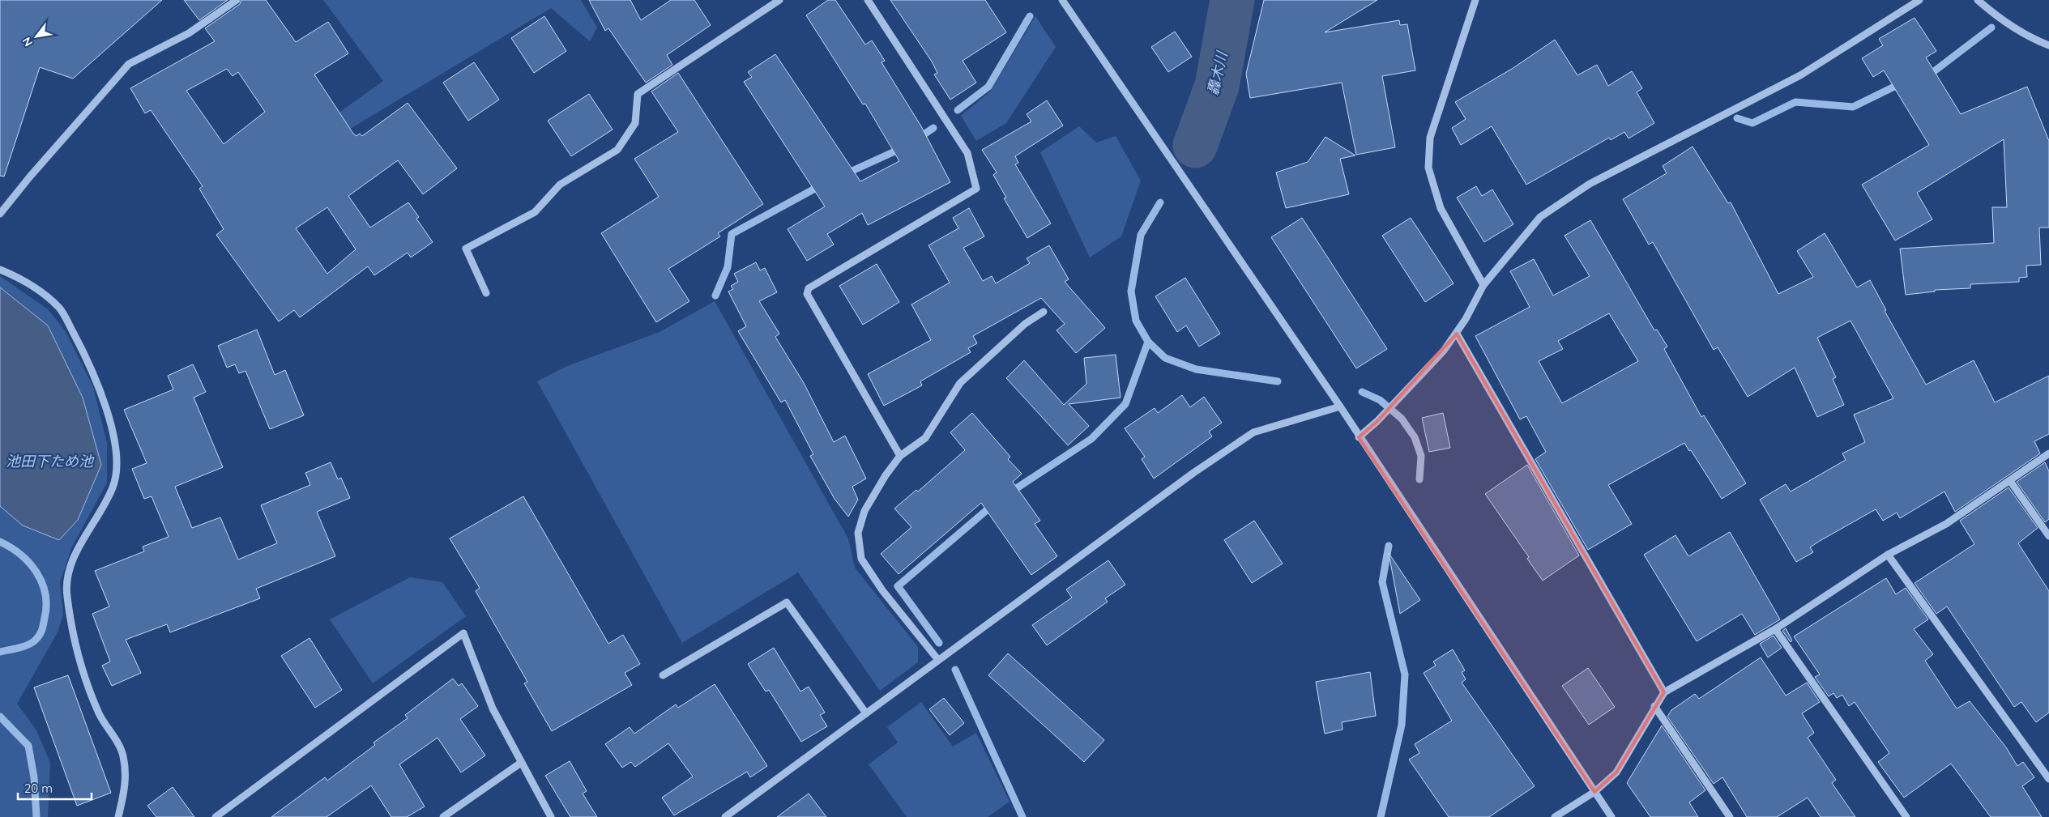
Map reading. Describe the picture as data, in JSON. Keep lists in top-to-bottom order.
{
  "water": ["轟木川", "池田下ため池"],
  "scale_bar": "20 m",
  "north": "bottom left"
}
